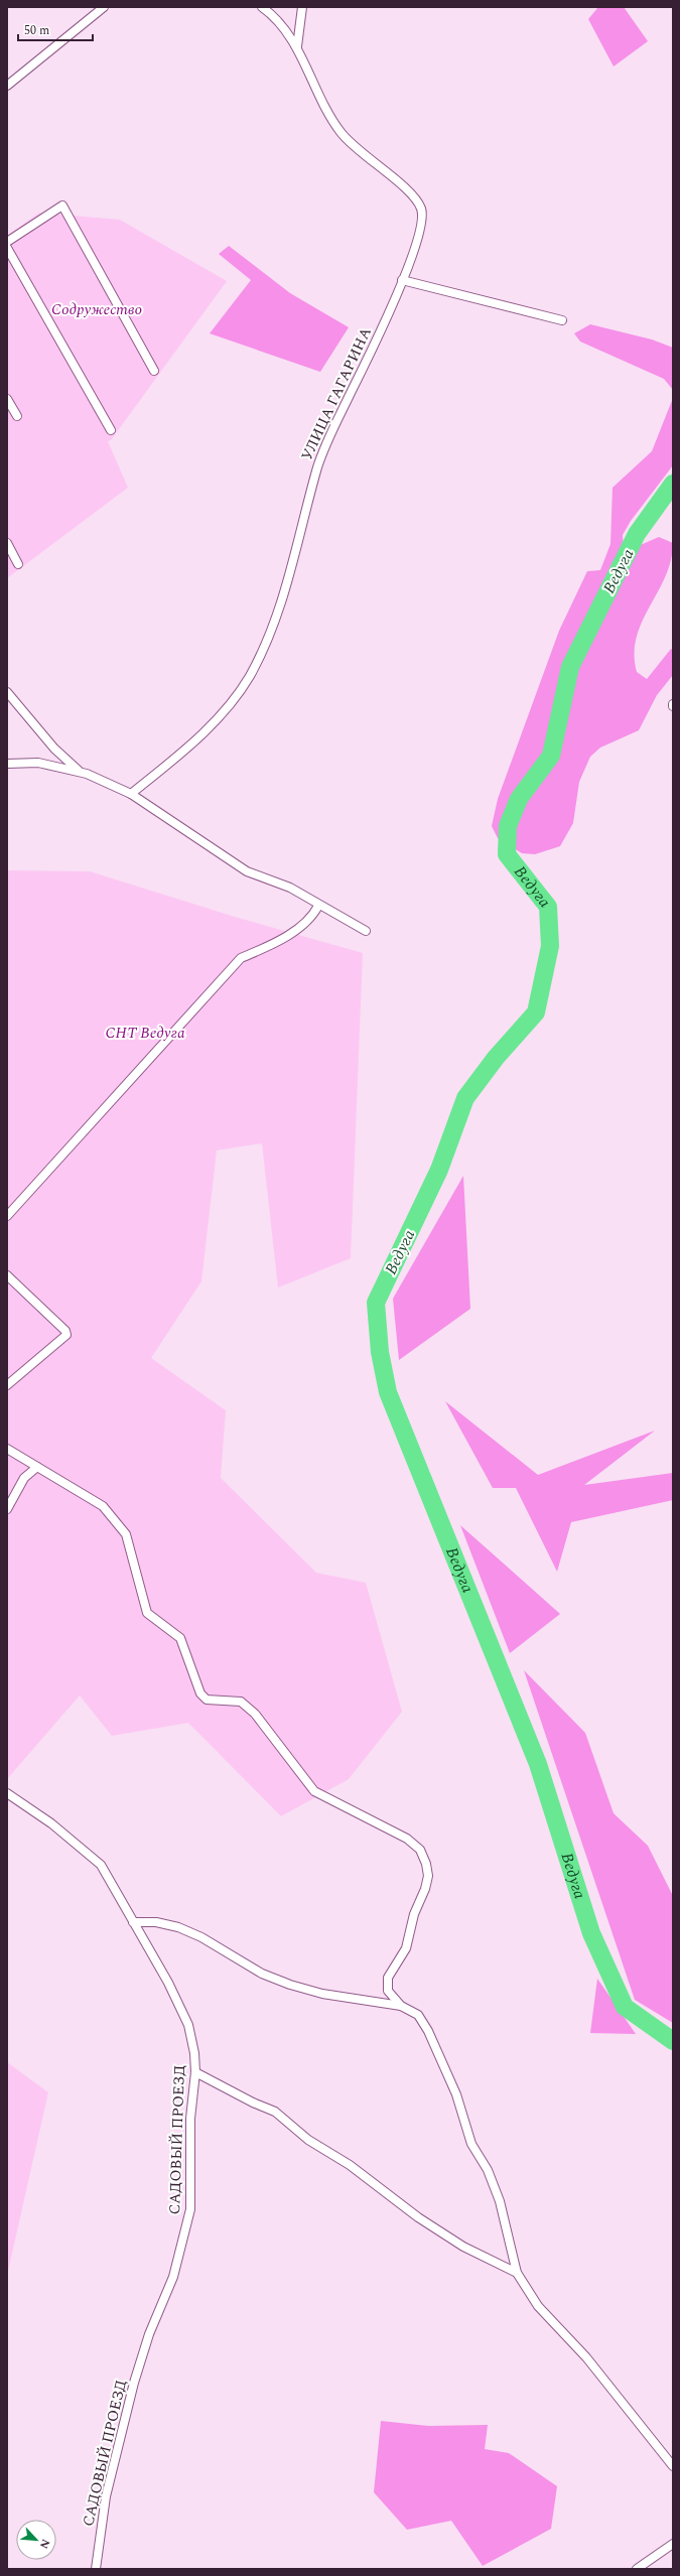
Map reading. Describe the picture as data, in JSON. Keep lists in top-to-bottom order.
{
  "streets": {
    "street": ["УЛИЦА ГАГАРИНА", "САДОВЫЙ ПРОЕЗД"]
  },
  "water": ["Ведуга"],
  "parks": ["Содружество", "СНТ Ведуга"],
  "scale_bar": "50 m",
  "north": "bottom right"
}
